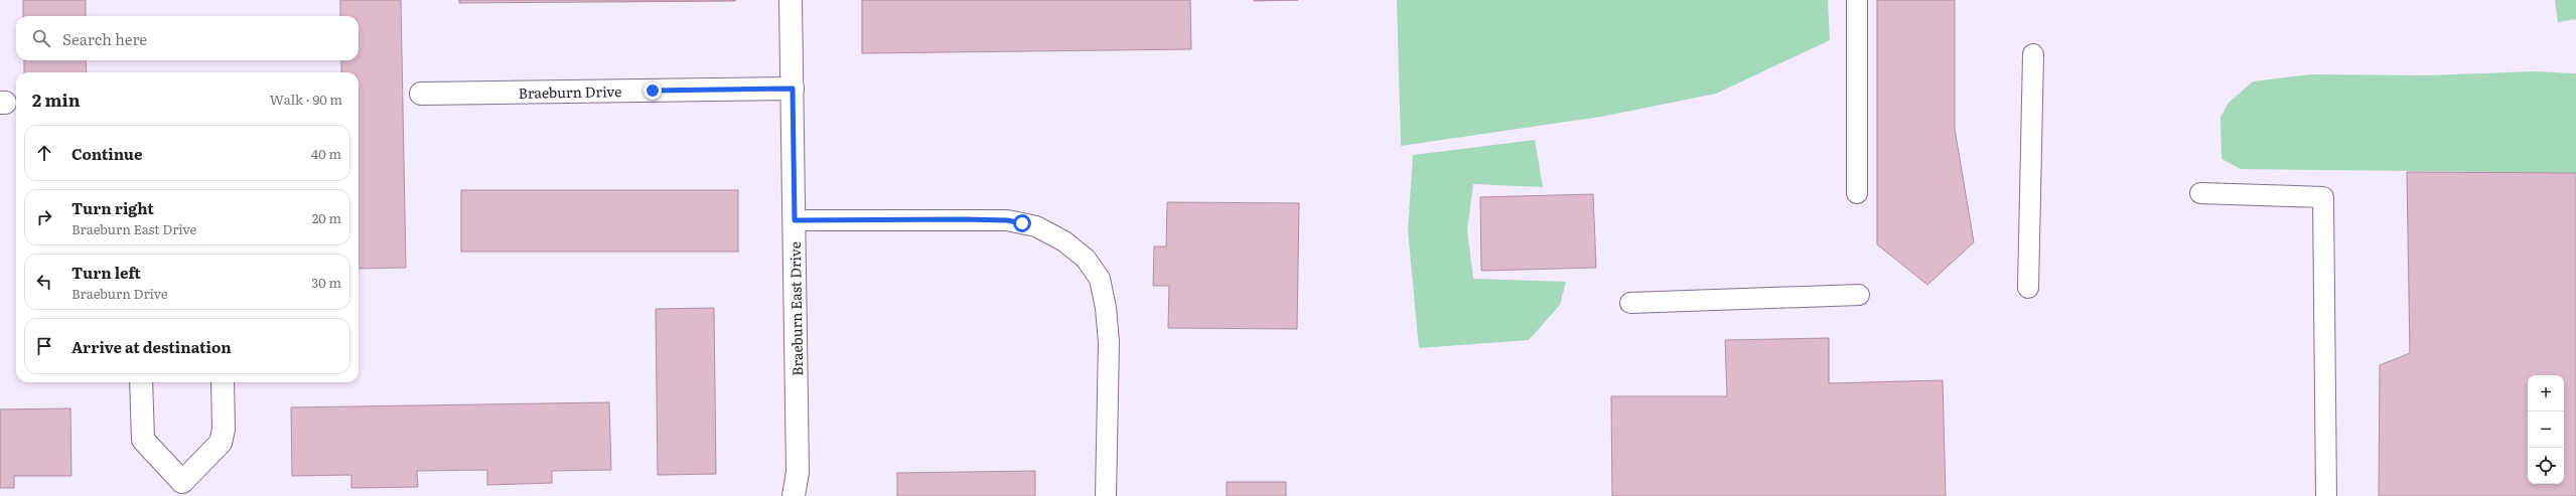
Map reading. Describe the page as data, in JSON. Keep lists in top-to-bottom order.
{
  "streets": {
    "street": ["Braeburn Drive", "Braeburn East Drive"]
  },
  "crossings": [
    ["Braeburn Drive", "Braeburn East Drive"]
  ],
  "page": {
    "search": "Search here",
    "heading": ["2 min", "Walk · 90 m"],
    "list": [
      ["Continue", "40 m"],
      ["Turn right", "Braeburn East Drive", "20 m"],
      ["Turn left", "Braeburn Drive", "30 m"],
      "Arrive at destination"
    ],
    "map_buttons": ["+", "−"]
  }
}
